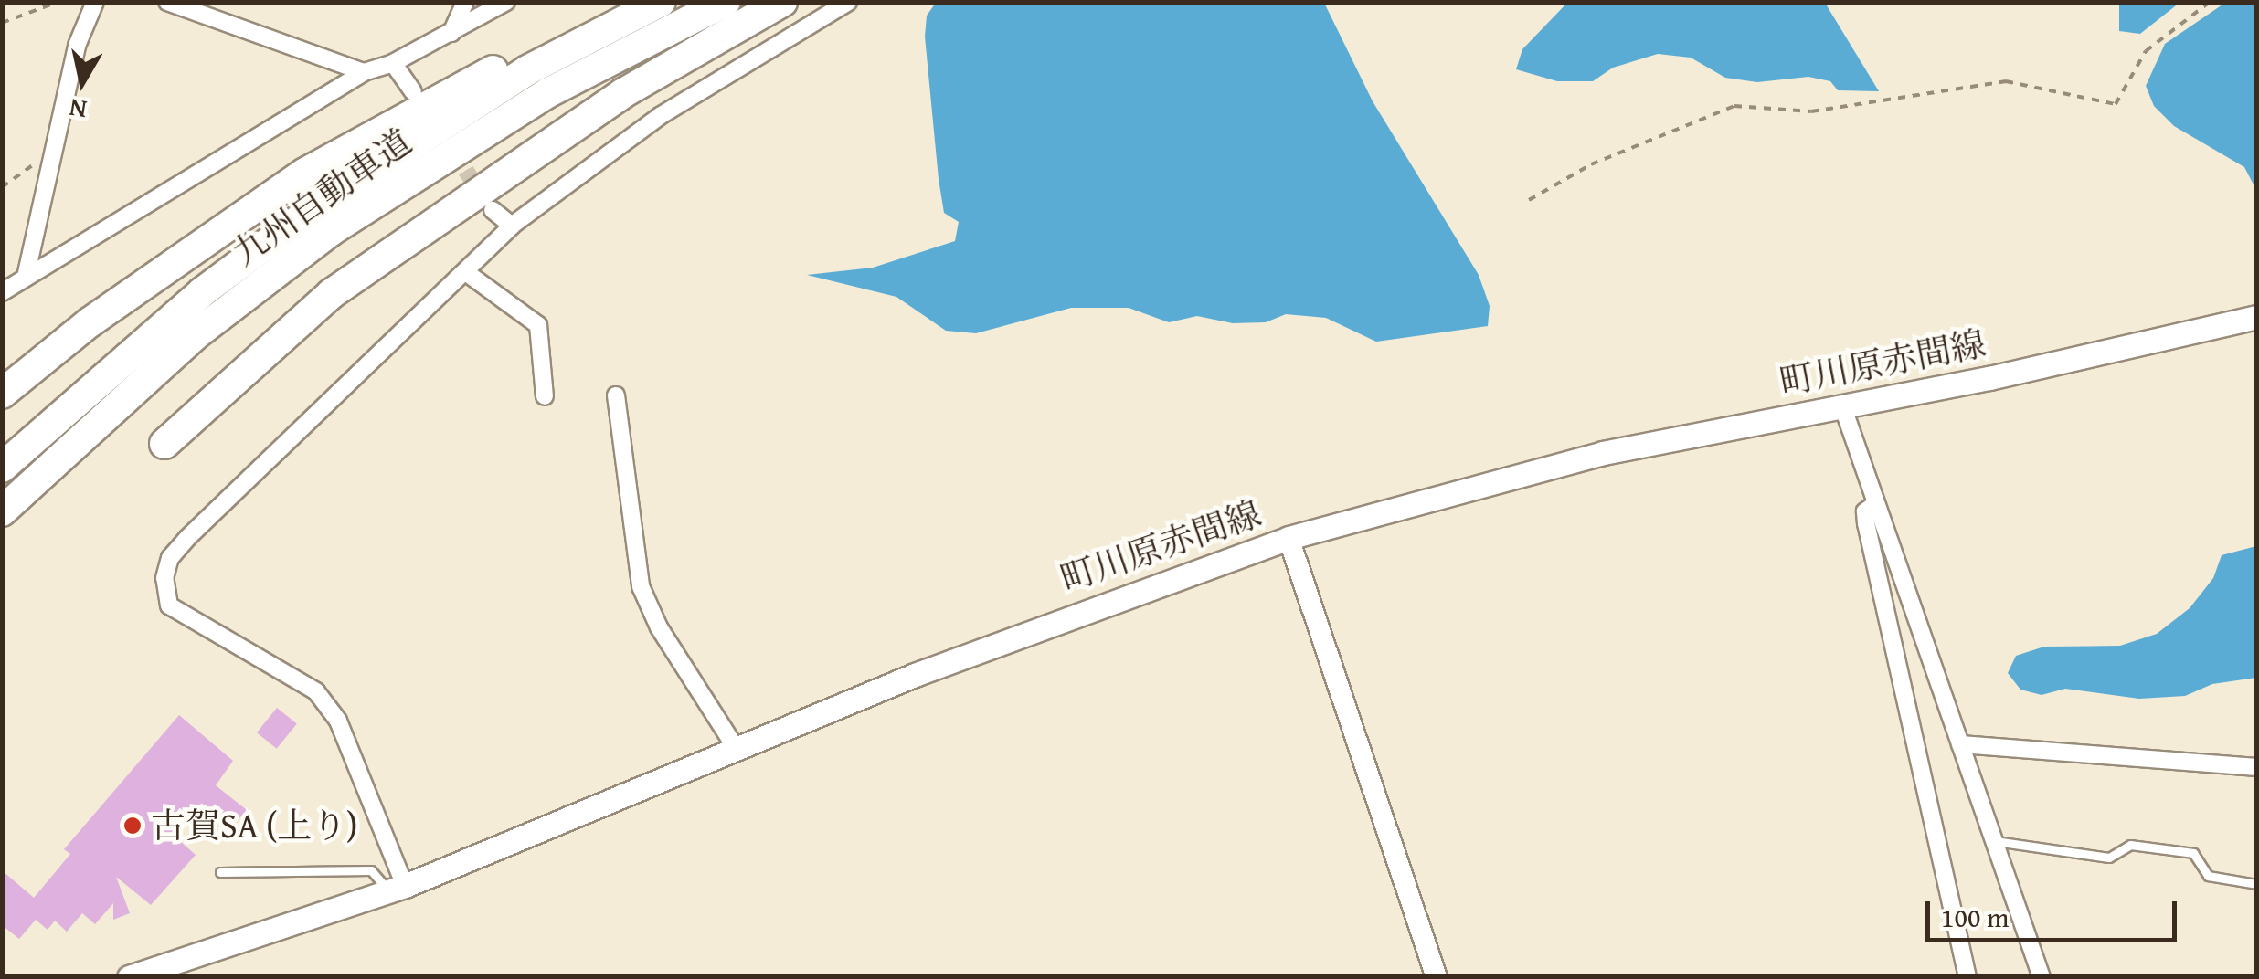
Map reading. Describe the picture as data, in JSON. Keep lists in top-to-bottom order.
{
  "streets": {
    "highway": ["九州自動車道"],
    "main road": ["町川原赤間線"]
  },
  "places": ["古賀SA (上り)"],
  "scale_bar": "100 m",
  "north": "bottom"
}
